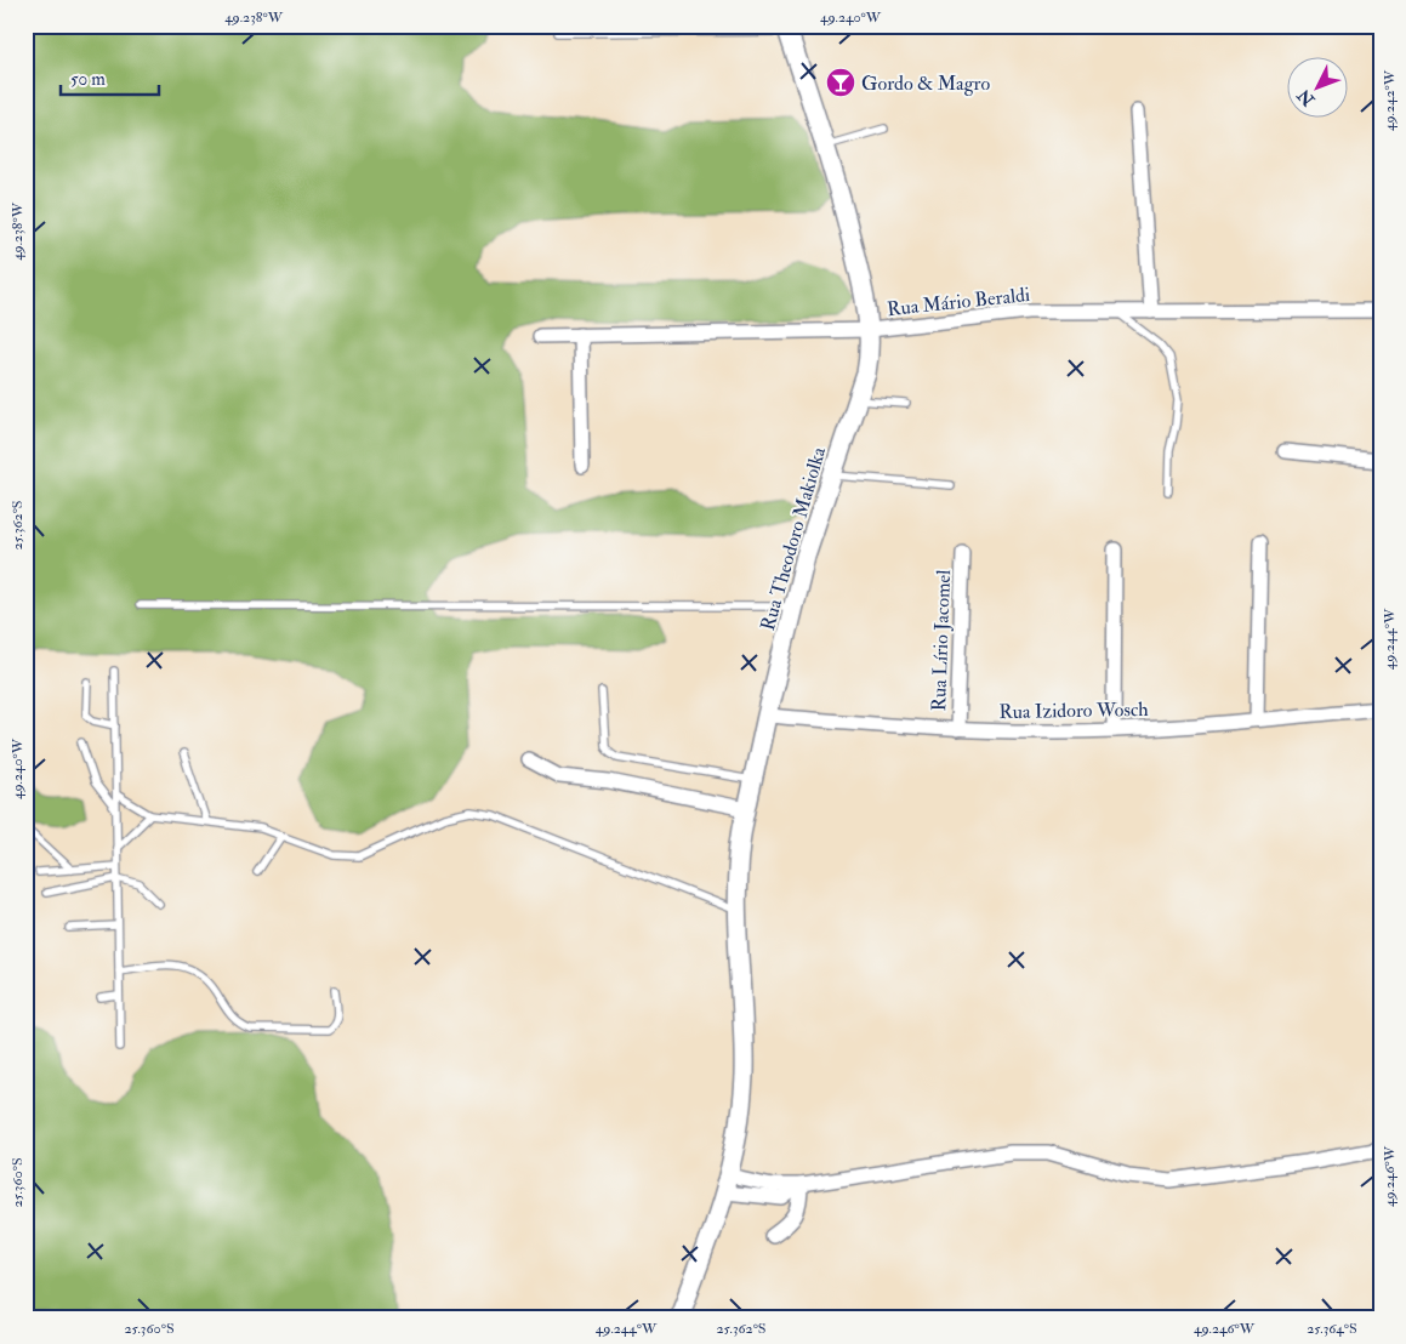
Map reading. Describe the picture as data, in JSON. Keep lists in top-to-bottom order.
{
  "streets": {
    "main road": ["Rua Theodoro Makiolka"],
    "street": ["Rua Mário Beraldi", "Rua Lírio Jacomel", "Rua Izidoro Wosch"]
  },
  "crossings": [
    ["Rua Mário Beraldi", "Rua Theodoro Makiolka"],
    ["Rua Theodoro Makiolka", "Rua Izidoro Wosch"],
    ["Rua Lírio Jacomel", "Rua Izidoro Wosch"]
  ],
  "places": {
    "bar": ["Gordo & Magro"]
  },
  "scale_bar": "50 m",
  "north": "bottom left",
  "coordinates": [
    "49.238°W",
    "49.240°W",
    "49.242°W",
    "25.362°S",
    "49.244°W",
    "49.246°W",
    "25.360°S",
    "25.364°S"
  ]
}
